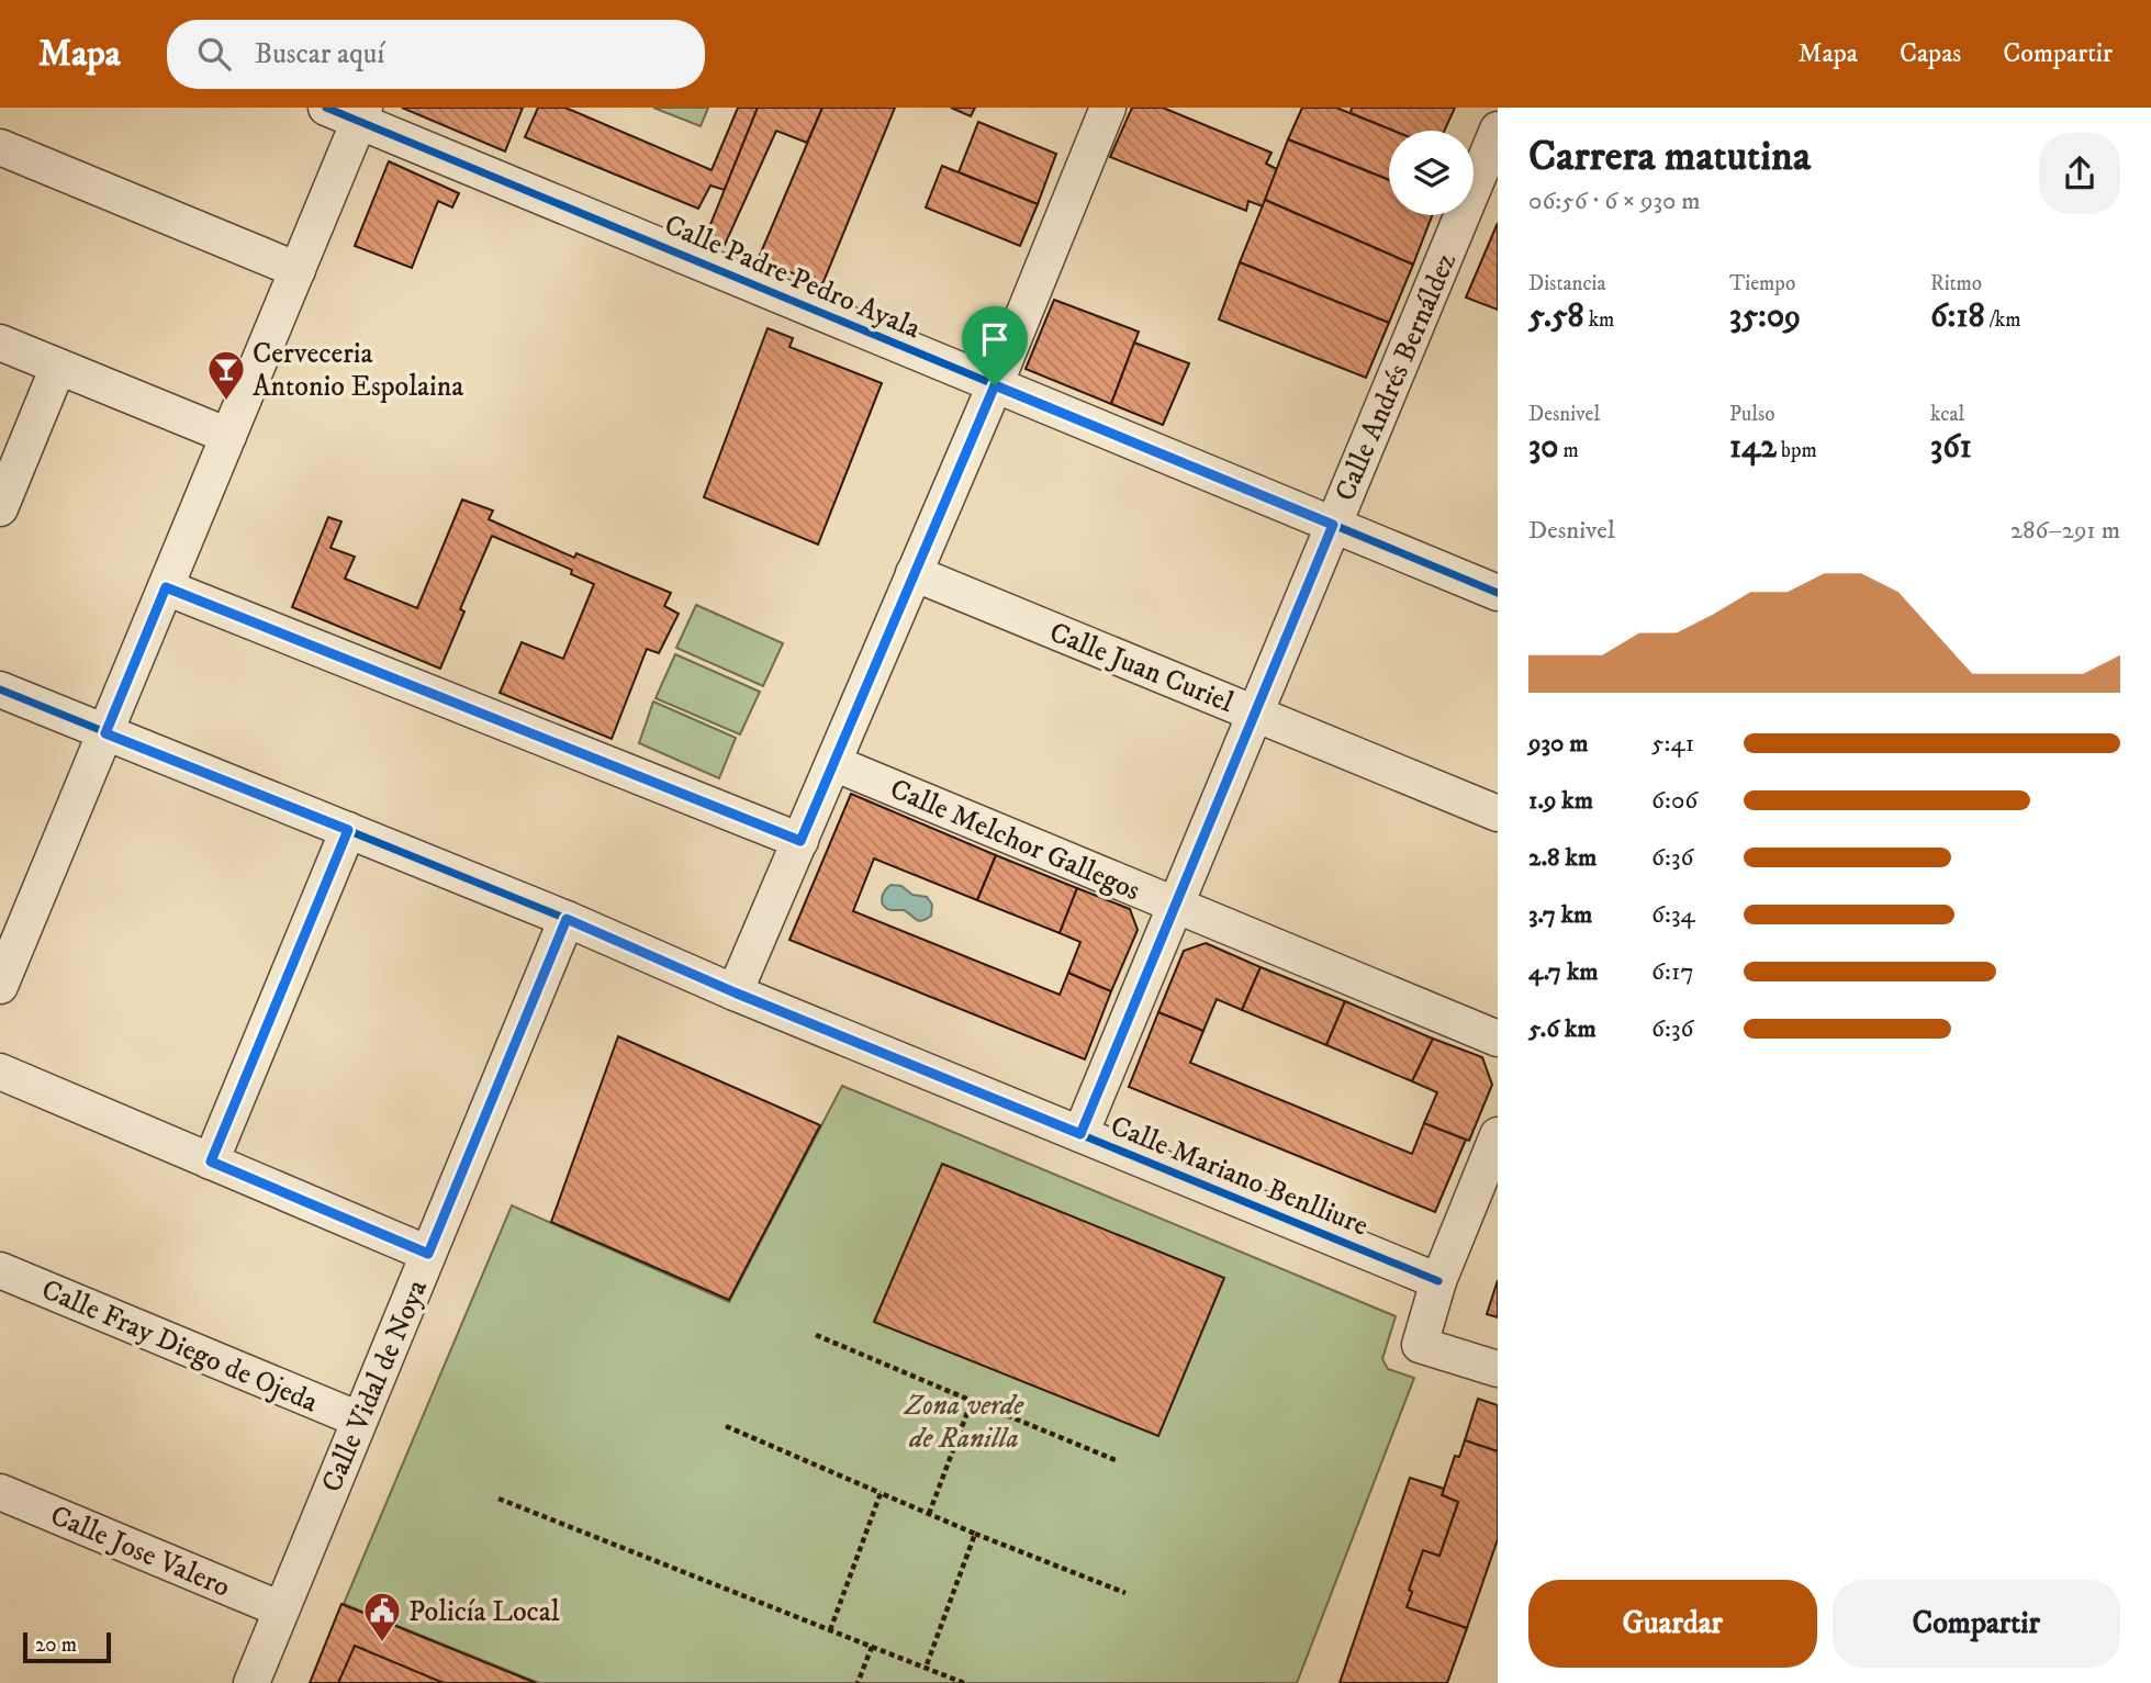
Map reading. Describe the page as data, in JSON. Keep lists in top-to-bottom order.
{
  "streets": {
    "street": [
      "Calle Padre Pedro Ayala",
      "Calle Andrés Bernáldez",
      "Calle Juan Curiel",
      "Calle Melchor Gallegos",
      "Calle Mariano Benlliure",
      "Calle Fray Diego de Ojeda",
      "Calle Vidal de Noya",
      "Calle Jose Valero"
    ]
  },
  "crossings": [
    ["Calle Padre Pedro Ayala", "Calle Andrés Bernáldez"],
    ["Calle Andrés Bernáldez", "Calle Juan Curiel"],
    ["Calle Andrés Bernáldez", "Calle Melchor Gallegos"],
    ["Calle Andrés Bernáldez", "Calle Mariano Benlliure"],
    ["Calle Mariano Benlliure", "Calle Vidal de Noya"],
    ["Calle Fray Diego de Ojeda", "Calle Vidal de Noya"],
    ["Calle Vidal de Noya", "Calle Jose Valero"]
  ],
  "parks": ["Zona verde de Ranilla"],
  "places": {
    "bar": ["Cerveceria Antonio Espolaina"],
    "public building": ["Policía Local"]
  },
  "scale_bar": "20 m",
  "page": {
    "header": "Mapa",
    "search": "Buscar aquí",
    "nav": ["Mapa", "Capas", "Compartir"],
    "heading": ["Carrera matutina", "06:56 · 6 × 930 m"],
    "stats": [
      ["Distancia", "5.58 km"],
      ["Tiempo", "35:09"],
      ["Ritmo", "6:18 /km"],
      ["Desnivel", "30 m"],
      ["Pulso", "142 bpm"],
      ["kcal", "361"]
    ],
    "chart": ["Desnivel", "286–291 m"],
    "list": [
      {
        "name": "930 m",
        "note": "5:41"
      },
      {
        "name": "1.9 km",
        "note": "6:06"
      },
      {
        "name": "2.8 km",
        "note": "6:36"
      },
      {
        "name": "3.7 km",
        "note": "6:34"
      },
      {
        "name": "4.7 km",
        "note": "6:17"
      },
      {
        "name": "5.6 km",
        "note": "6:36"
      }
    ],
    "buttons": ["Guardar", "Compartir"],
    "scale": "20 m"
  }
}
